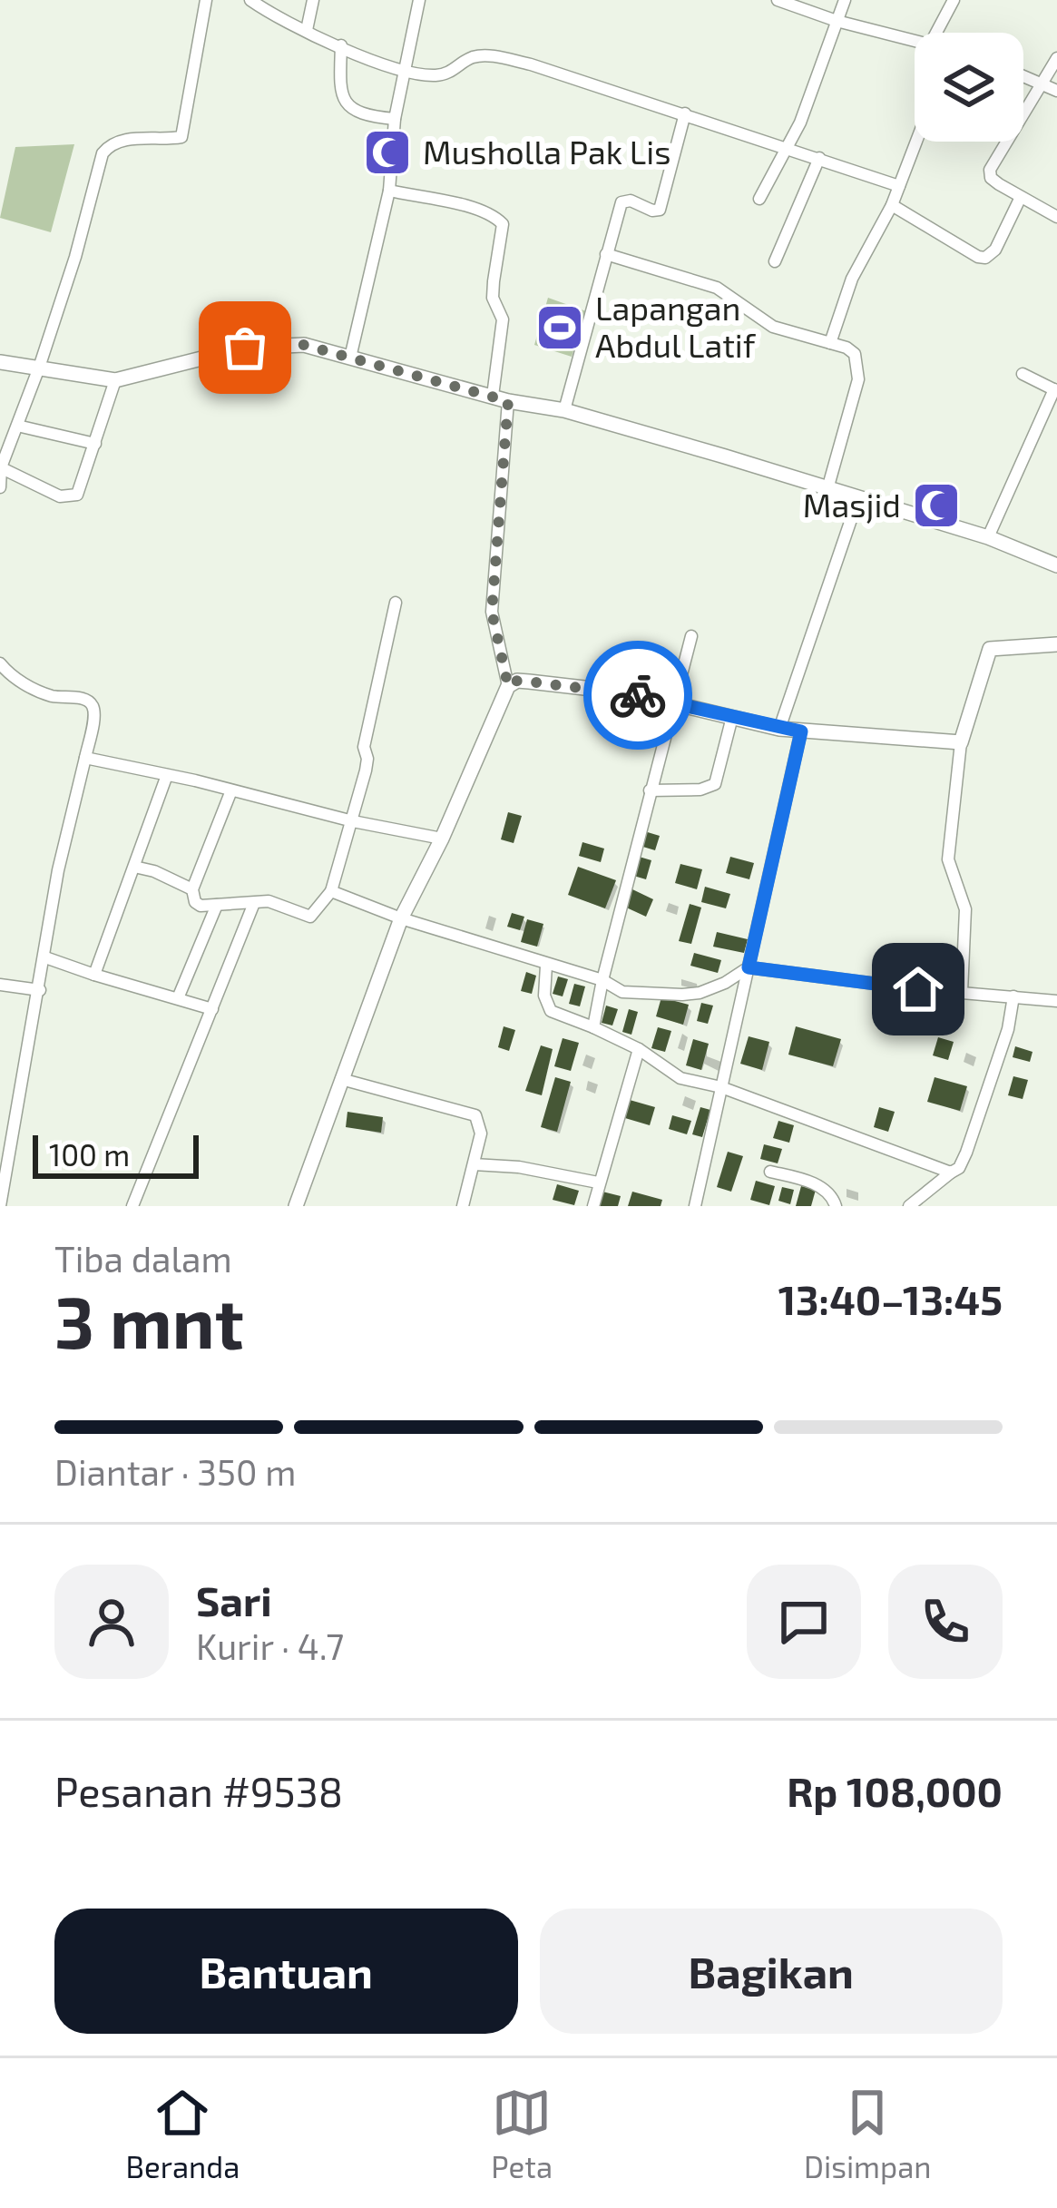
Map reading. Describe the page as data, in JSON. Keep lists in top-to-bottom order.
{
  "places": {
    "mosque": ["Musholla Pak Lis", "Masjid"],
    "sports": ["Lapangan Abdul Latif"]
  },
  "scale_bar": "100 m",
  "page": {
    "scale": "100 m",
    "heading": ["3 mnt", "Tiba dalam", "13:40–13:45"],
    "panel": [
      "Sari",
      "Kurir · 4.7",
      "Pesanan #9538",
      "Rp 108,000"
    ],
    "bar": "Diantar · 350 m",
    "buttons": ["Bantuan", "Bagikan"],
    "tabs": ["Beranda", "Peta", "Disimpan"]
  }
}
